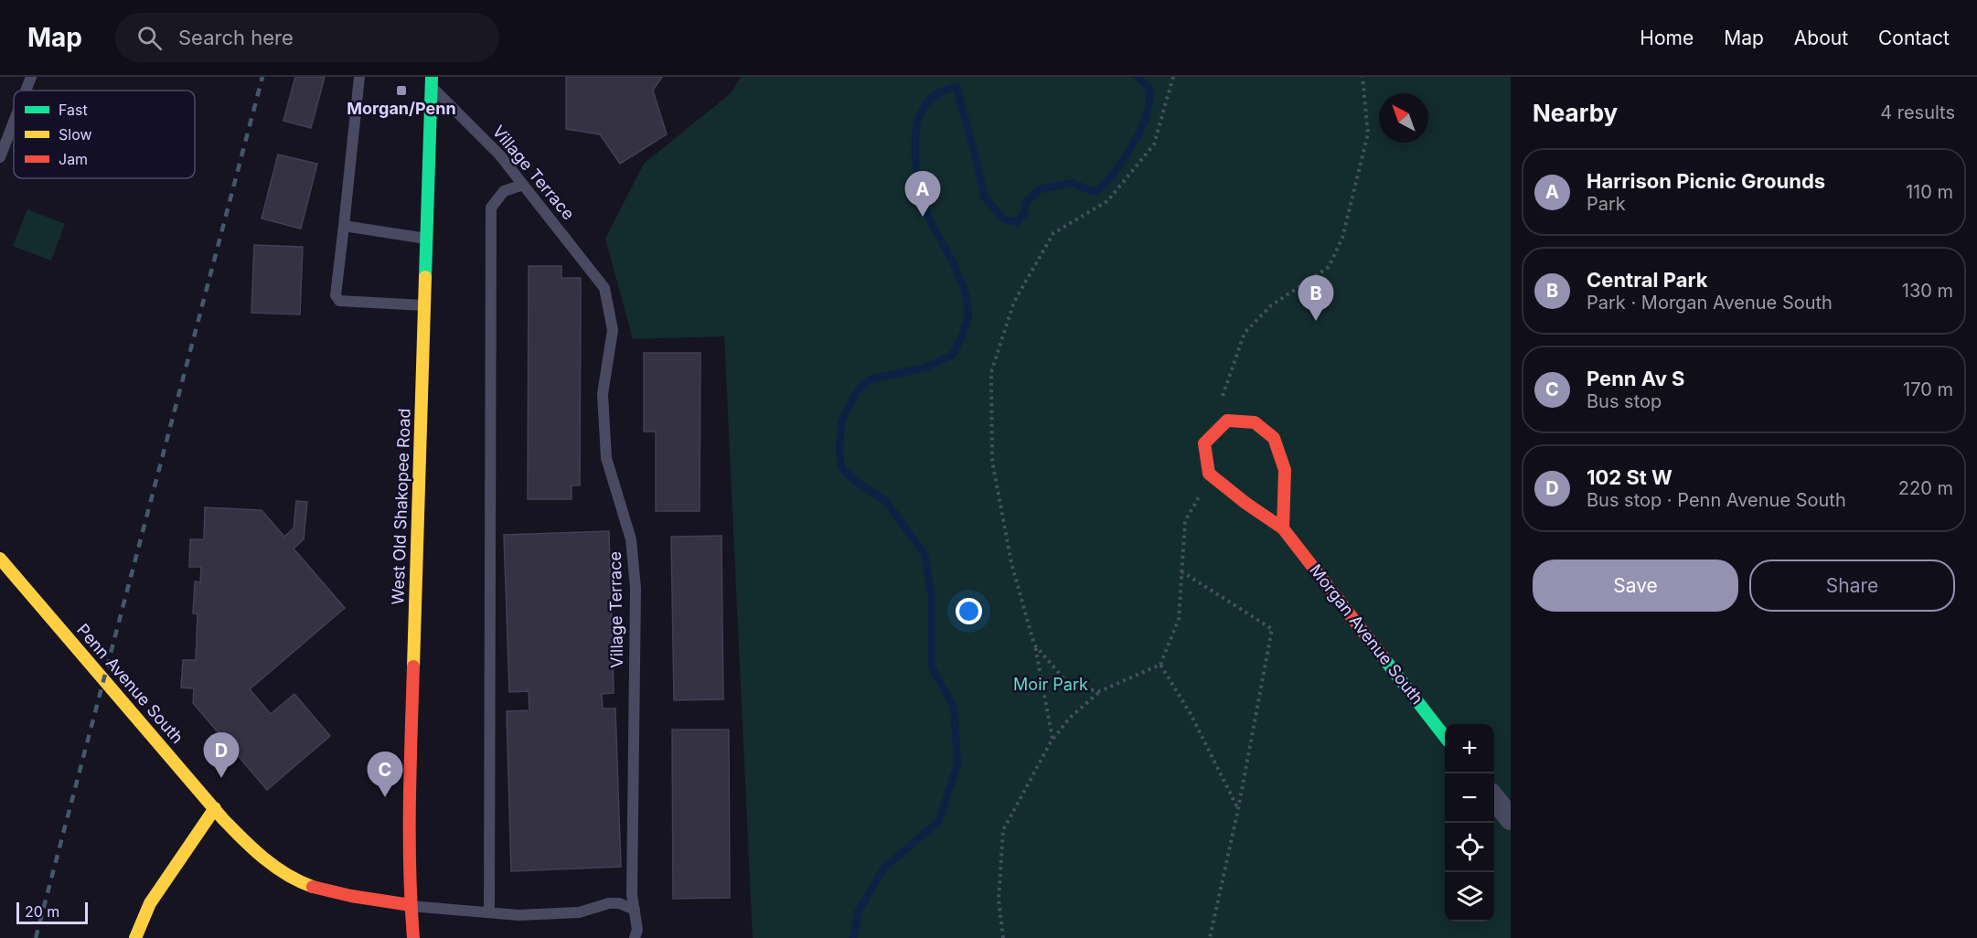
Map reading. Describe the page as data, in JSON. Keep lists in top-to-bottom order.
{
  "streets": {
    "main road": ["West Old Shakopee Road", "Morgan Avenue South", "Penn Avenue South"],
    "lane": ["Village Terrace"]
  },
  "crossings": [
    ["Village Terrace", "West Old Shakopee Road"],
    ["West Old Shakopee Road", "Penn Avenue South"]
  ],
  "parks": ["Moir Park"],
  "places": {
    "transit": ["Morgan/Penn"]
  },
  "legend": ["Fast", "Slow", "Jam"],
  "scale_bar": "20 m",
  "north": "top left",
  "page": {
    "header": "Map",
    "search": "Search here",
    "nav": [
      "Home",
      "Map",
      "About",
      "Contact"
    ],
    "heading": ["Nearby", "4 results"],
    "list": [
      {
        "mark": "A",
        "name": "Harrison Picnic Grounds",
        "note": "Park",
        "value": "110 m"
      },
      {
        "mark": "B",
        "name": "Central Park",
        "note": "Park · Morgan Avenue South",
        "value": "130 m"
      },
      {
        "mark": "C",
        "name": "Penn Av S",
        "note": "Bus stop",
        "value": "170 m"
      },
      {
        "mark": "D",
        "name": "102 St W",
        "note": "Bus stop · Penn Avenue South",
        "value": "220 m"
      }
    ],
    "pins": [
      "A",
      "B",
      "D",
      "C"
    ],
    "buttons": ["Save", "Share"],
    "map_buttons": ["+", "−"],
    "scale": "20 m"
  }
}
